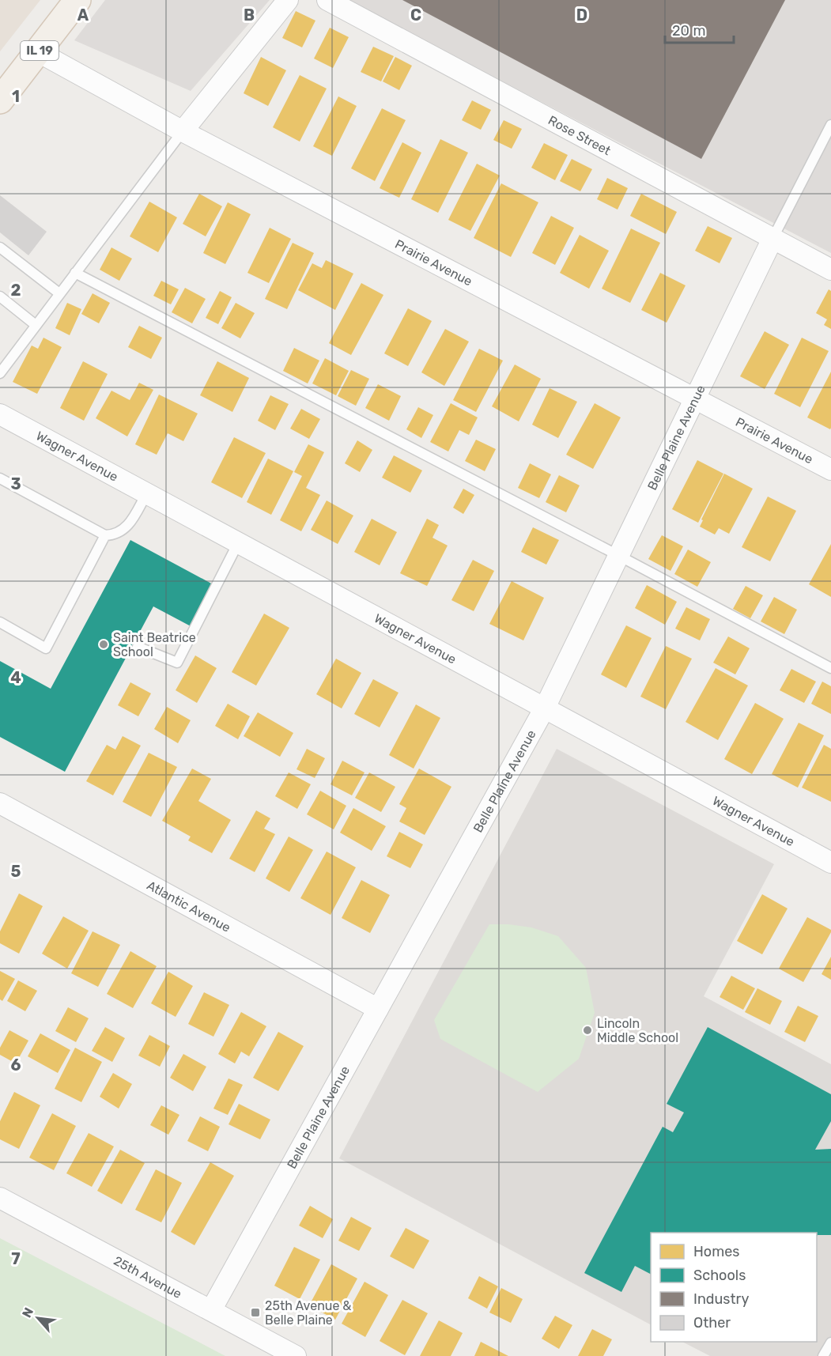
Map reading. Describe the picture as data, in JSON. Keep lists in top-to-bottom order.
{
  "streets": {
    "main road": ["IL 19"],
    "street": [
      "Rose Street",
      "Prairie Avenue",
      "Belle Plaine Avenue",
      "Wagner Avenue",
      "Atlantic Avenue",
      "25th Avenue"
    ]
  },
  "crossings": [
    ["IL 19", "Prairie Avenue"],
    ["Rose Street", "Belle Plaine Avenue"],
    ["Prairie Avenue", "Belle Plaine Avenue"],
    ["Belle Plaine Avenue", "Wagner Avenue"],
    ["Belle Plaine Avenue", "Atlantic Avenue"],
    ["Belle Plaine Avenue", "25th Avenue"]
  ],
  "places": {
    "other": ["Saint Beatrice School", "Lincoln Middle School"],
    "transit": ["25th Avenue & Belle Plaine"]
  },
  "legend": [
    "Homes",
    "Schools",
    "Industry",
    "Other"
  ],
  "scale_bar": "20 m",
  "north": "top left",
  "grid": {
    "columns": [
      "A",
      "B",
      "C",
      "D"
    ],
    "rows": [
      "1",
      "2",
      "3",
      "4",
      "5",
      "6",
      "7"
    ]
  }
}
